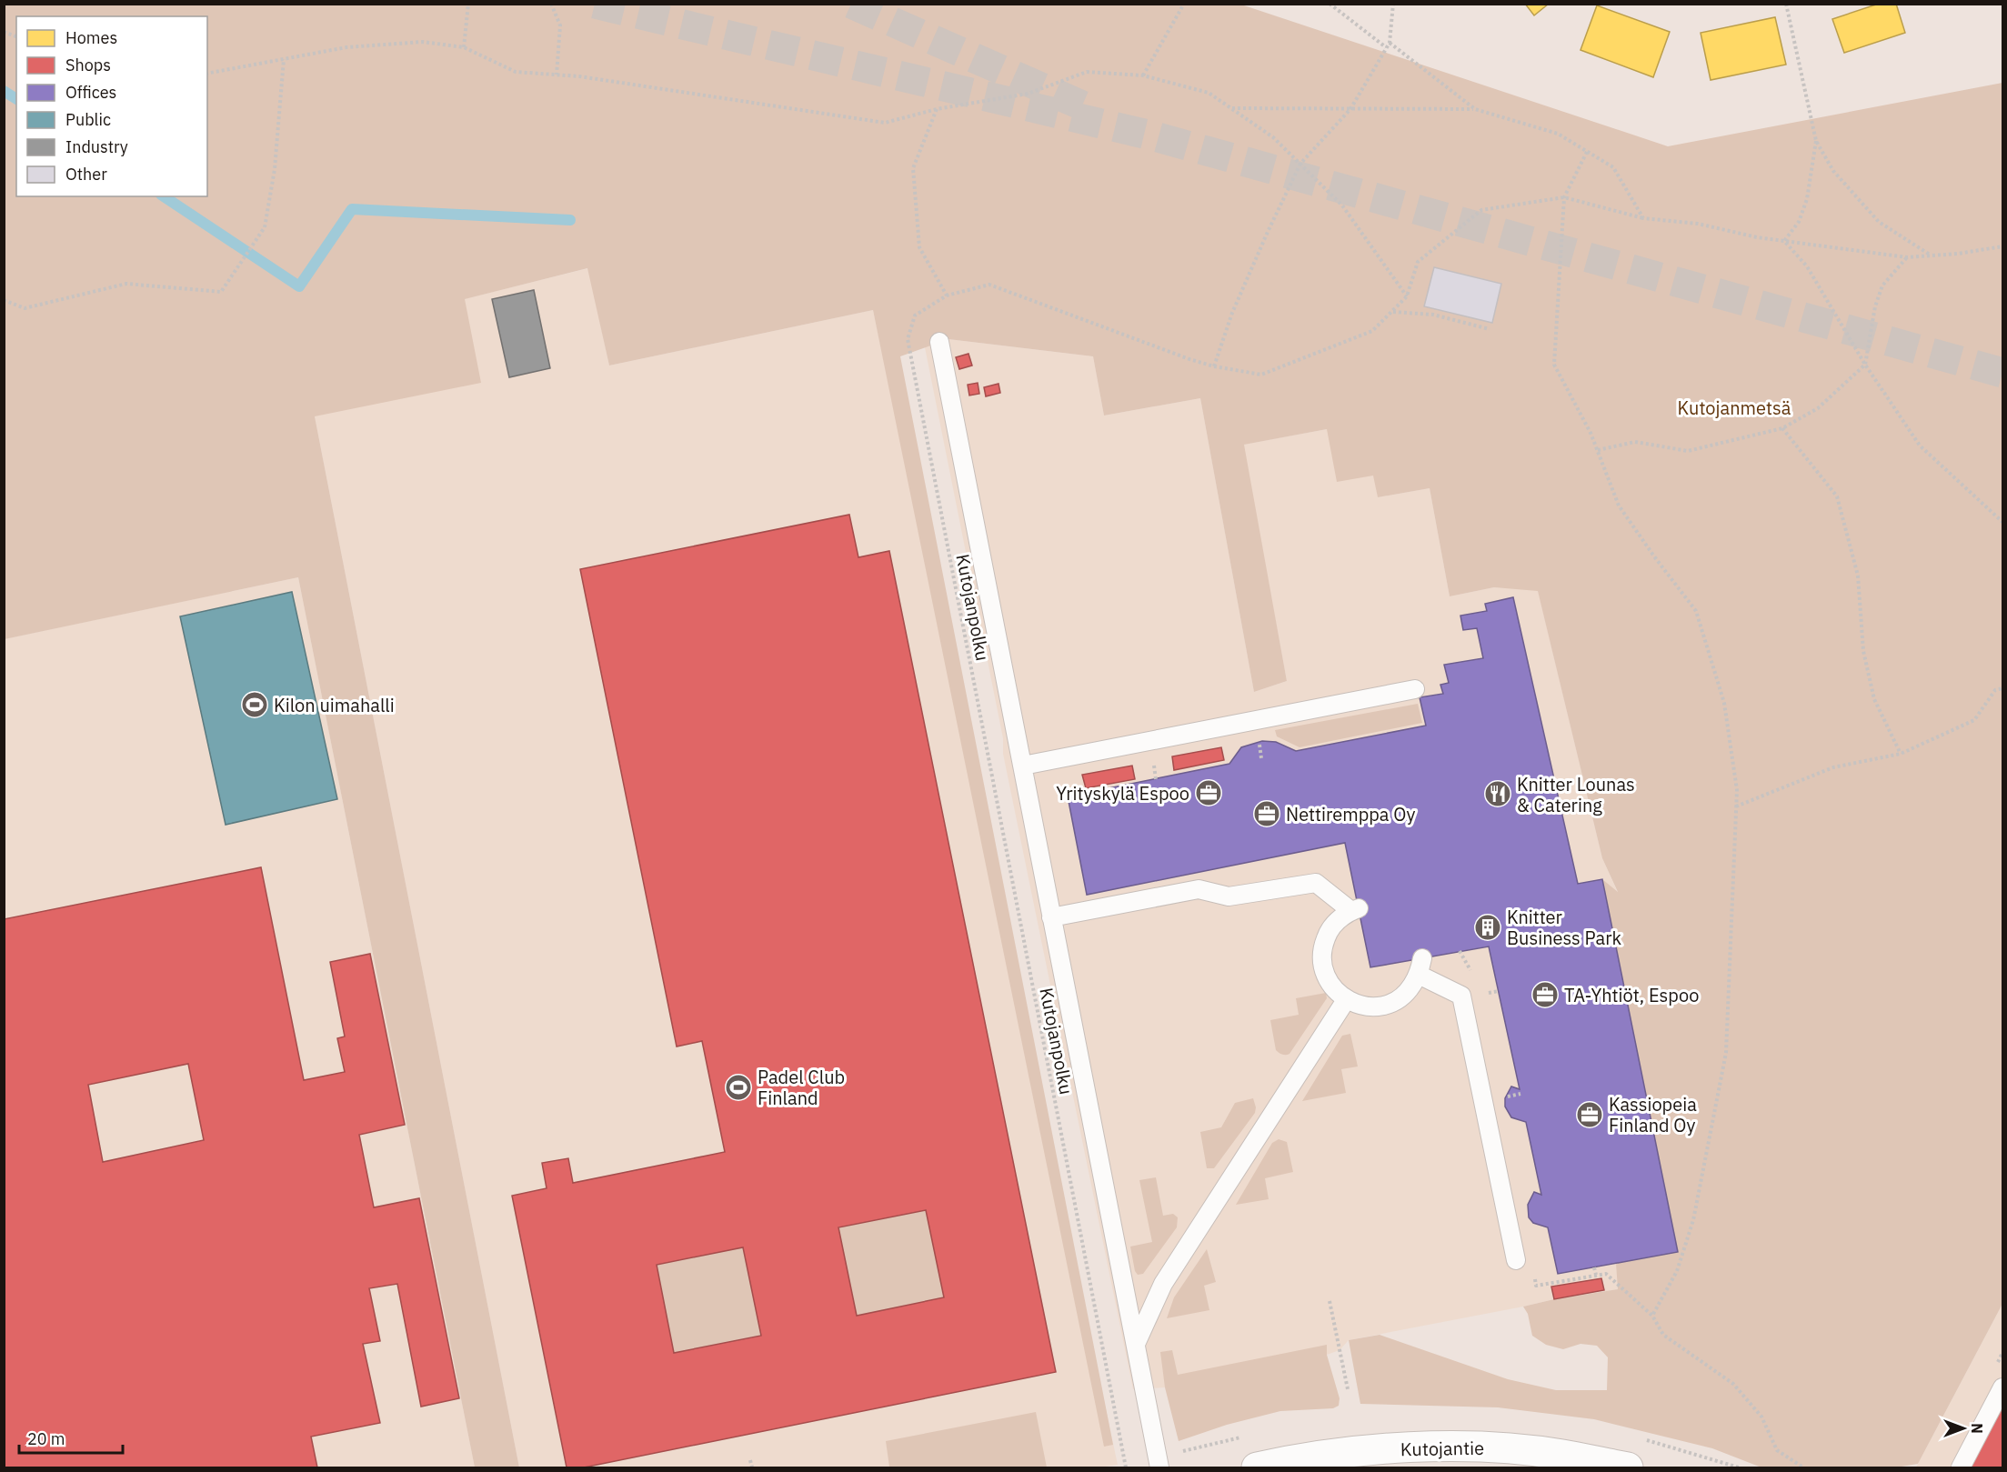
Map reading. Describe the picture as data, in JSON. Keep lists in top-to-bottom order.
{
  "streets": {
    "street": ["Kutojantie"],
    "path": ["Kutojanpolku"]
  },
  "parks": ["Kutojanmetsä"],
  "places": {
    "sports": ["Kilon uimahalli", "Padel Club Finland"],
    "office": [
      "Yrityskylä Espoo",
      "Nettiremppa Oy",
      "TA-Yhtiöt, Espoo",
      "Kassiopeia Finland Oy"
    ],
    "restaurant": ["Knitter Lounas & Catering"],
    "building": ["Knitter Business Park"]
  },
  "legend": [
    "Homes",
    "Shops",
    "Offices",
    "Public",
    "Industry",
    "Other"
  ],
  "scale_bar": "20 m",
  "north": "right"
}
